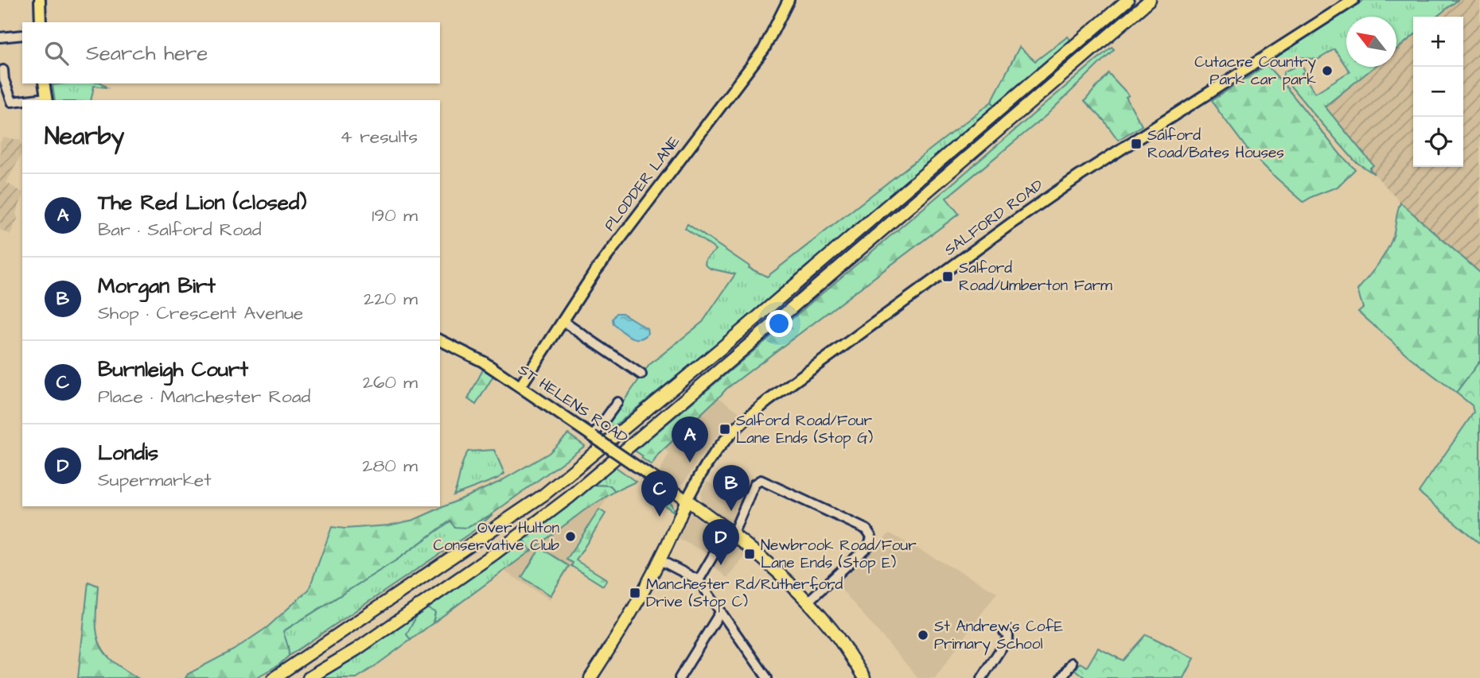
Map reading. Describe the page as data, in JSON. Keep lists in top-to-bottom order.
{
  "streets": {
    "main road": ["PLODDER LANE", "SALFORD ROAD", "ST HELENS ROAD"]
  },
  "crossings": [
    ["PLODDER LANE", "ST HELENS ROAD"],
    ["SALFORD ROAD", "ST HELENS ROAD"]
  ],
  "places": {
    "other": ["Cutacre Country Park car park", "Over Hulton Conservative Club", "St Andrew's CofE Primary School"],
    "transit": [
      "Salford Road/Bates Houses",
      "Salford Road/Umberton Farm",
      "Salford Road/Four Lane Ends (Stop G)",
      "Newbrook Road/Four Lane Ends (Stop E)",
      "Manchester Rd/Rutherford Drive (Stop C)"
    ]
  },
  "north": "top left",
  "page": {
    "map_buttons": ["+", "−"],
    "search": "Search here",
    "heading": ["Nearby", "4 results"],
    "list": [
      {
        "mark": "A",
        "name": "The Red Lion (closed)",
        "note": "Bar · Salford Road",
        "value": "190 m"
      },
      {
        "mark": "B",
        "name": "Morgan Birt",
        "note": "Shop · Crescent Avenue",
        "value": "220 m"
      },
      {
        "mark": "C",
        "name": "Burnleigh Court",
        "note": "Place · Manchester Road",
        "value": "260 m"
      },
      {
        "mark": "D",
        "name": "Londis",
        "note": "Supermarket",
        "value": "280 m"
      }
    ],
    "pins": [
      "A",
      "B",
      "C",
      "D"
    ]
  }
}
